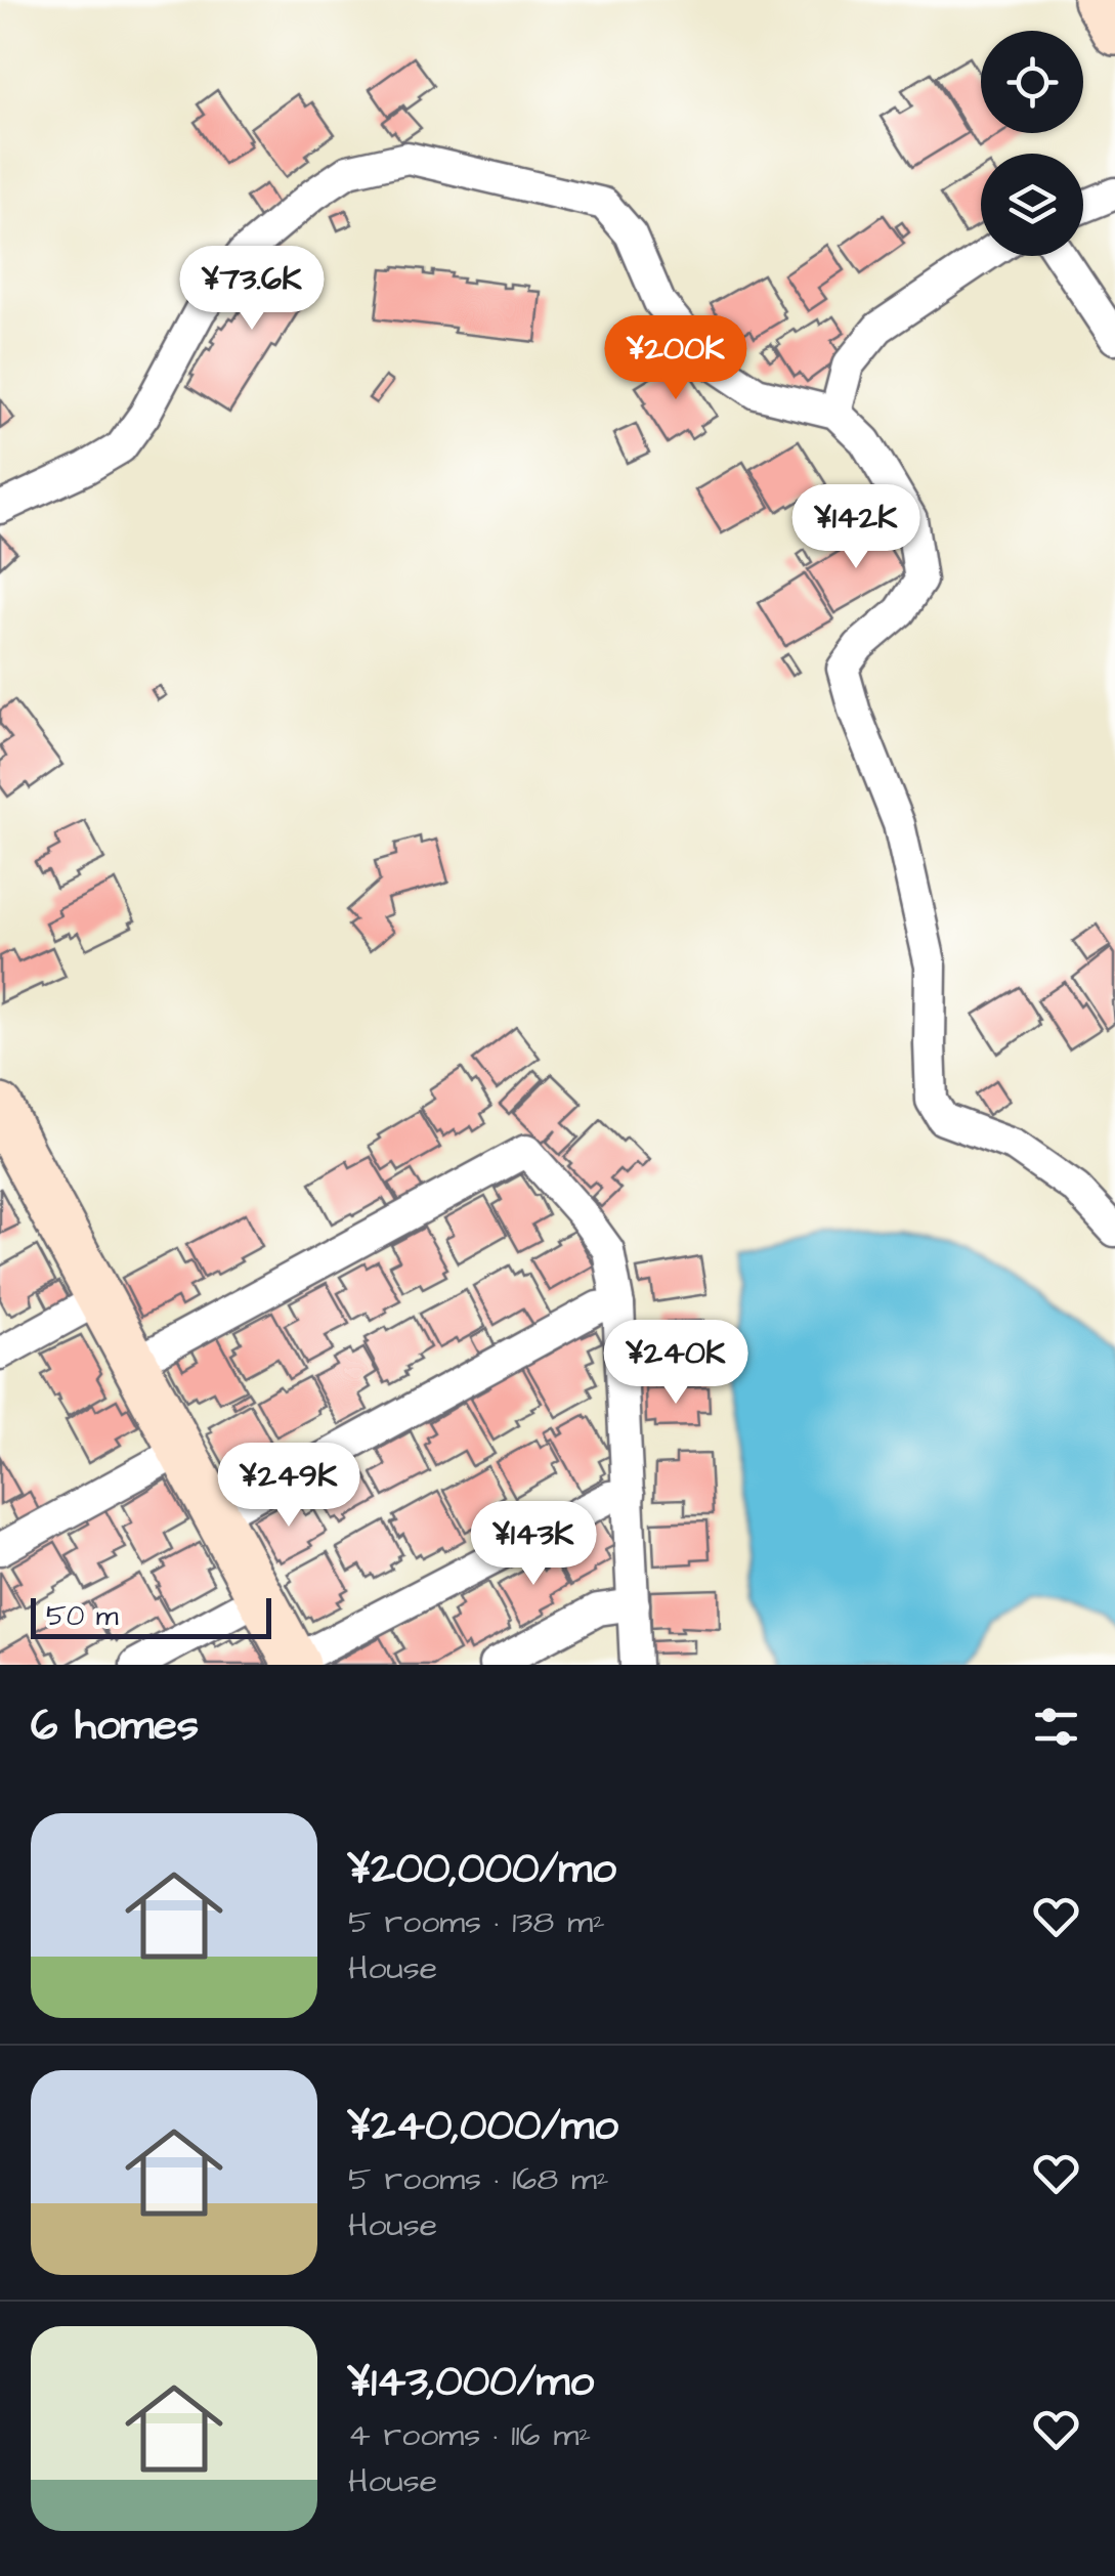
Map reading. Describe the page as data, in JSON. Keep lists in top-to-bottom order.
{
  "scale_bar": "50 m",
  "page": {
    "price": [
      "¥73.6K",
      "¥200K",
      "¥142K",
      "¥240K",
      "¥249K",
      "¥143K"
    ],
    "scale": "50 m",
    "heading": "6 homes",
    "list": [
      {
        "name": "¥200,000/mo",
        "note": "5 rooms · 138 m² · House"
      },
      {
        "name": "¥240,000/mo",
        "note": "5 rooms · 168 m² · House"
      },
      {
        "name": "¥143,000/mo",
        "note": "4 rooms · 116 m² · House"
      }
    ]
  }
}
